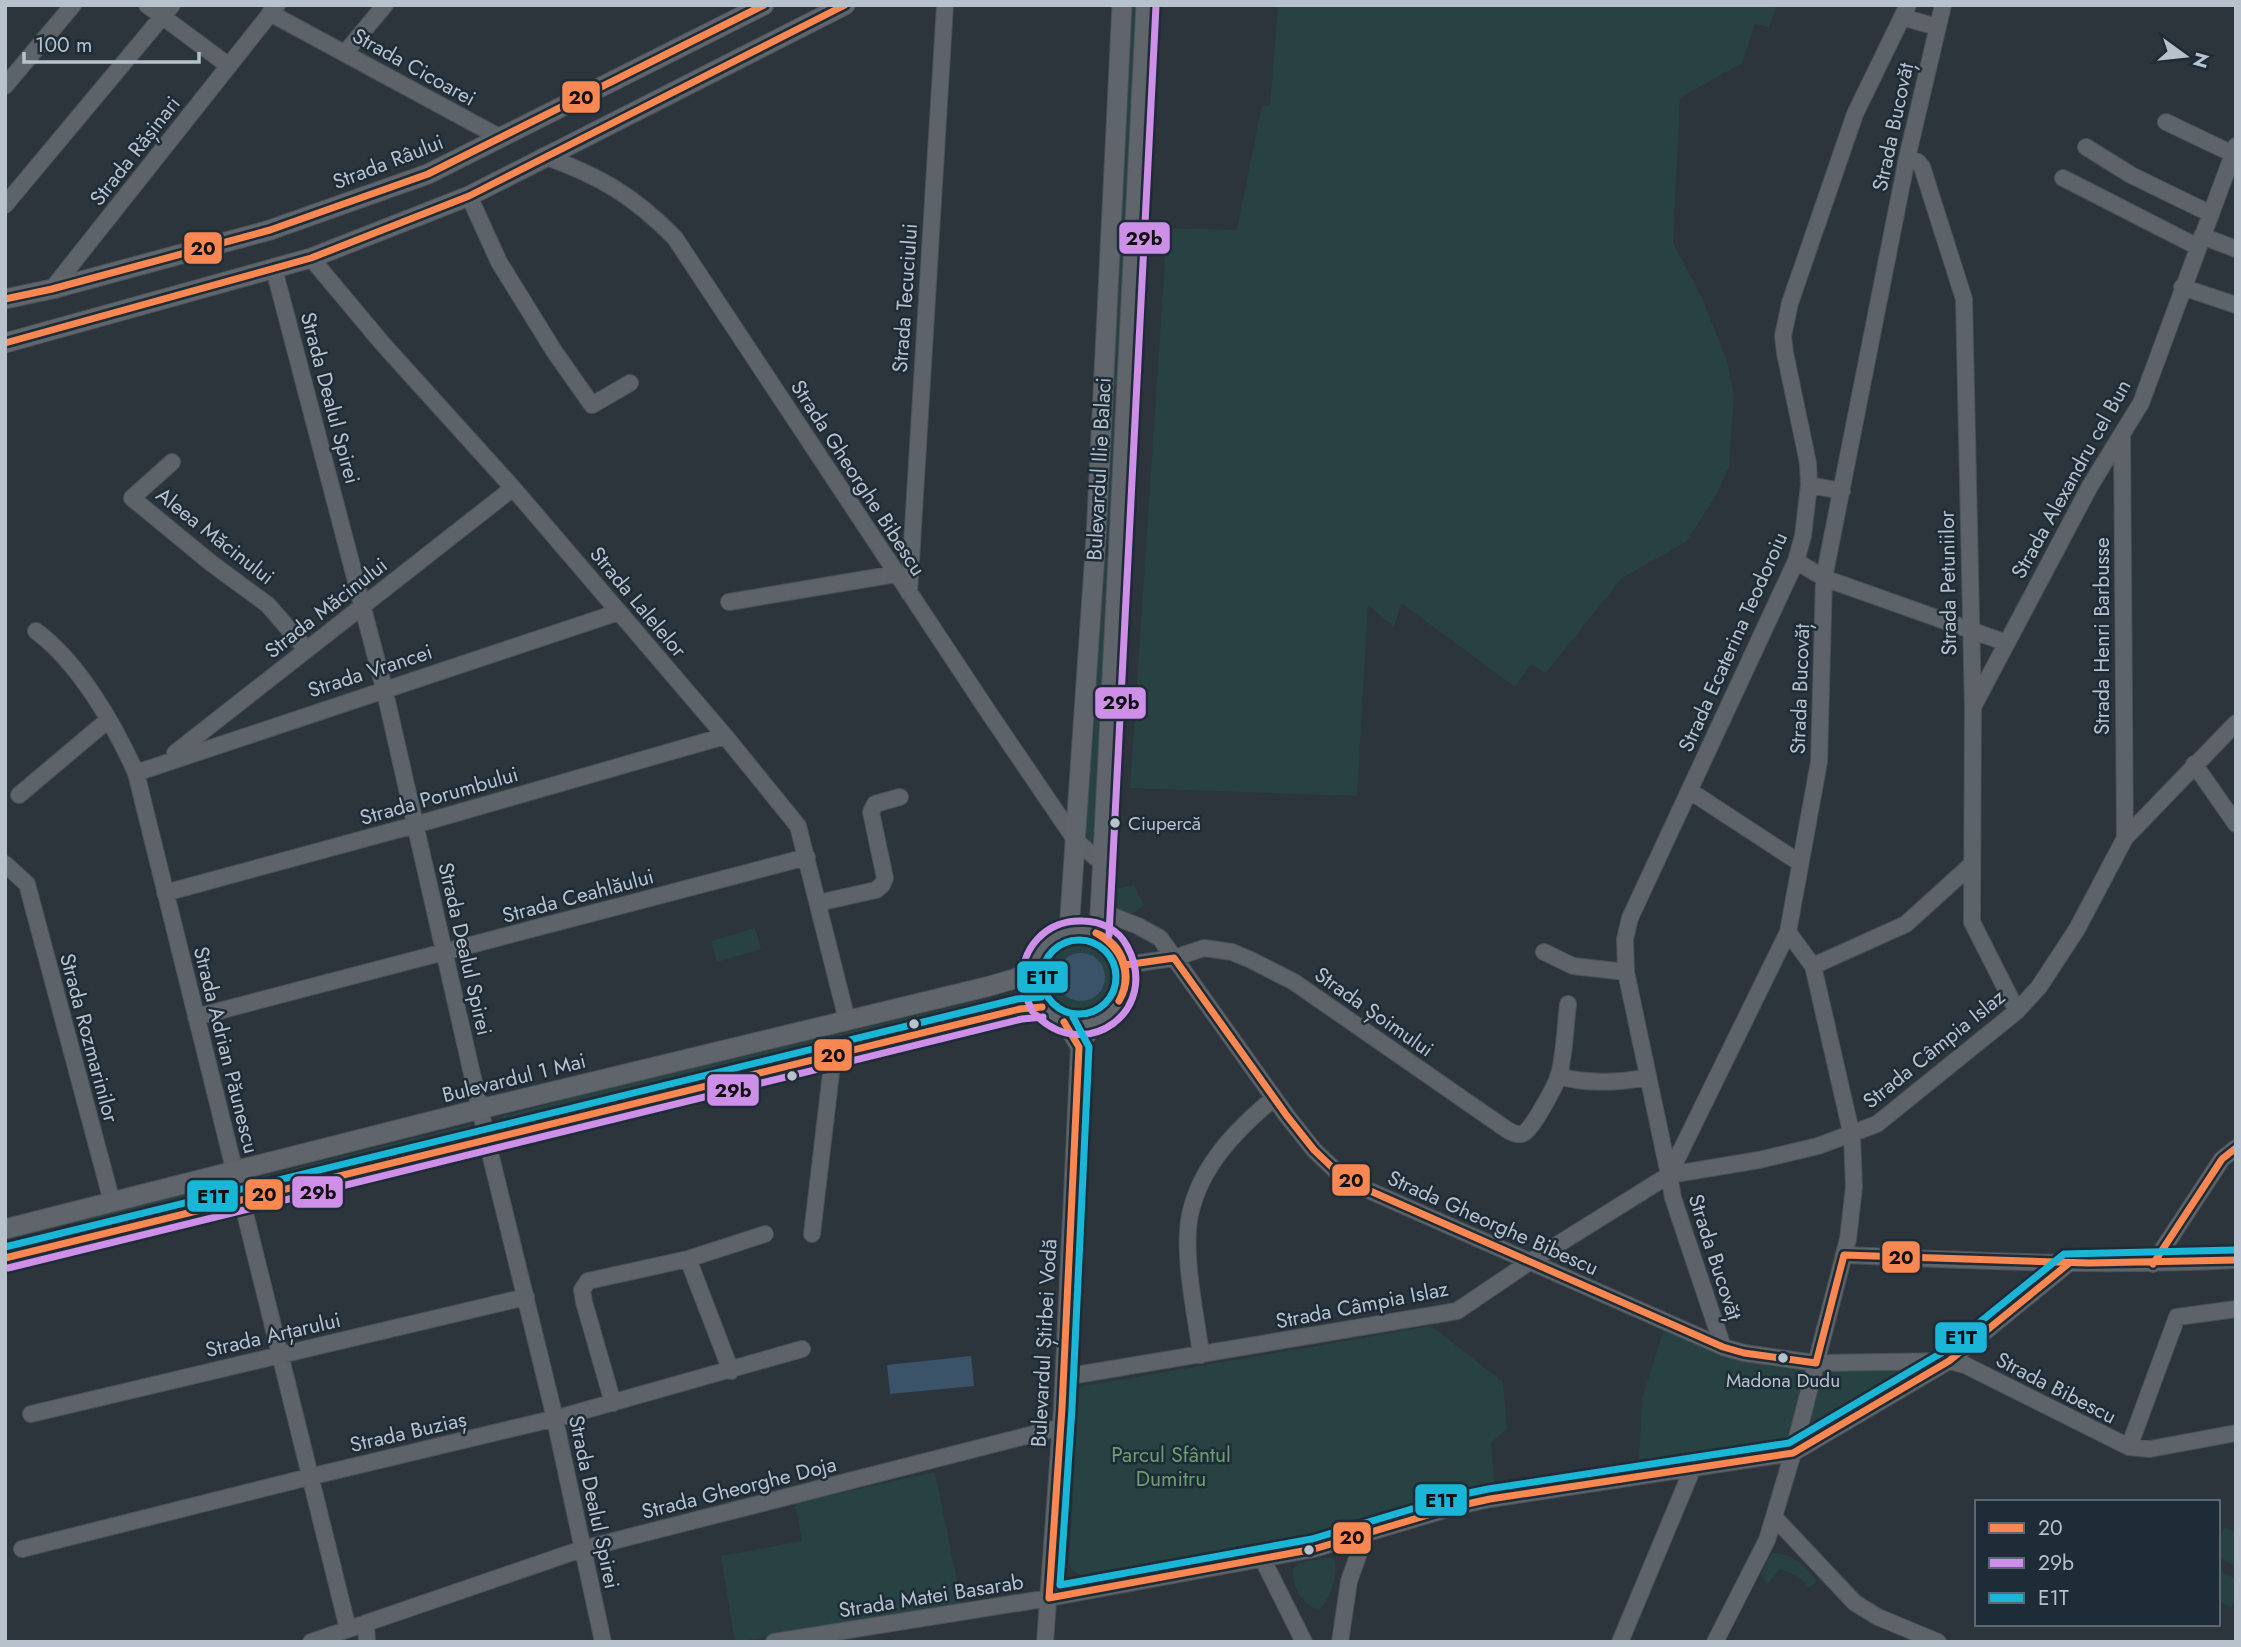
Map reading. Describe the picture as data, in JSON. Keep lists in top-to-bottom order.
{
  "streets": {
    "main road": ["Strada Râului", "Bulevardul Ilie Balaci", "Bulevardul 1 Mai"],
    "street": [
      "Strada Cicoarei",
      "Strada Bucovăț",
      "Strada Rășinari",
      "Strada Tecuciului",
      "Strada Dealul Spirei",
      "Strada Gheorghe Bibescu",
      "Strada Alexandru cel Bun",
      "Aleea Măcinului",
      "Strada Petuniilor",
      "Strada Lalelelor",
      "Strada Măcinului",
      "Strada Henri Barbusse",
      "Strada Ecaterina Teodoroiu",
      "Strada Vrancei",
      "Strada Porumbului",
      "Strada Ceahlăului",
      "Strada Șoimului",
      "Strada Rozmarinilor",
      "Strada Câmpia Islaz",
      "Strada Adrian Păunescu",
      "Strada Arțarului",
      "Bulevardul Știrbei Vodă",
      "Strada Bibescu",
      "Strada Buziaș",
      "Strada Gheorghe Doja",
      "Strada Matei Basarab"
    ]
  },
  "crossings": [
    ["Strada Cicoarei", "Strada Rășinari"],
    ["Strada Cicoarei", "Strada Râului"],
    ["Strada Bucovăț", "Strada Gheorghe Bibescu"],
    ["Strada Bucovăț", "Strada Petuniilor"],
    ["Strada Bucovăț", "Strada Ecaterina Teodoroiu"],
    ["Strada Bucovăț", "Strada Câmpia Islaz"],
    ["Strada Rășinari", "Strada Râului"],
    ["Strada Tecuciului", "Strada Gheorghe Bibescu"],
    ["Strada Dealul Spirei", "Strada Măcinului"],
    ["Strada Dealul Spirei", "Strada Vrancei"],
    ["Strada Dealul Spirei", "Strada Porumbului"],
    ["Strada Dealul Spirei", "Strada Ceahlăului"],
    ["Strada Dealul Spirei", "Bulevardul 1 Mai"],
    ["Strada Dealul Spirei", "Strada Arțarului"],
    ["Strada Dealul Spirei", "Strada Buziaș"],
    ["Strada Dealul Spirei", "Strada Gheorghe Doja"],
    ["Bulevardul Ilie Balaci", "Strada Gheorghe Bibescu"],
    ["Bulevardul Ilie Balaci", "Strada Șoimului"],
    ["Bulevardul Ilie Balaci", "Bulevardul 1 Mai"],
    ["Strada Gheorghe Bibescu", "Strada Șoimului"],
    ["Strada Gheorghe Bibescu", "Strada Câmpia Islaz"],
    ["Strada Gheorghe Bibescu", "Strada Bibescu"],
    ["Strada Alexandru cel Bun", "Strada Petuniilor"],
    ["Strada Alexandru cel Bun", "Strada Henri Barbusse"],
    ["Aleea Măcinului", "Strada Măcinului"],
    ["Strada Petuniilor", "Strada Câmpia Islaz"],
    ["Strada Lalelelor", "Strada Măcinului"],
    ["Strada Lalelelor", "Strada Vrancei"],
    ["Strada Lalelelor", "Strada Porumbului"],
    ["Strada Lalelelor", "Strada Ceahlăului"],
    ["Strada Lalelelor", "Bulevardul 1 Mai"],
    ["Strada Măcinului", "Strada Vrancei"],
    ["Strada Henri Barbusse", "Strada Câmpia Islaz"],
    ["Strada Ecaterina Teodoroiu", "Strada Câmpia Islaz"],
    ["Strada Vrancei", "Strada Adrian Păunescu"],
    ["Strada Porumbului", "Strada Adrian Păunescu"],
    ["Strada Ceahlăului", "Strada Adrian Păunescu"],
    ["Strada Șoimului", "Bulevardul 1 Mai"],
    ["Strada Rozmarinilor", "Bulevardul 1 Mai"],
    ["Strada Câmpia Islaz", "Bulevardul Știrbei Vodă"],
    ["Strada Adrian Păunescu", "Bulevardul 1 Mai"],
    ["Strada Adrian Păunescu", "Strada Arțarului"],
    ["Strada Adrian Păunescu", "Strada Buziaș"],
    ["Strada Adrian Păunescu", "Strada Gheorghe Doja"],
    ["Bulevardul Știrbei Vodă", "Strada Gheorghe Doja"],
    ["Bulevardul Știrbei Vodă", "Strada Matei Basarab"]
  ],
  "parks": ["Parcul Sfântul Dumitru"],
  "places": ["Ciupercă", "Madona Dudu"],
  "lines": ["transit line 20", "transit line 29b", "transit line E1T"],
  "legend": ["20", "29b", "E1T"],
  "scale_bar": "100 m",
  "north": "right"
}
